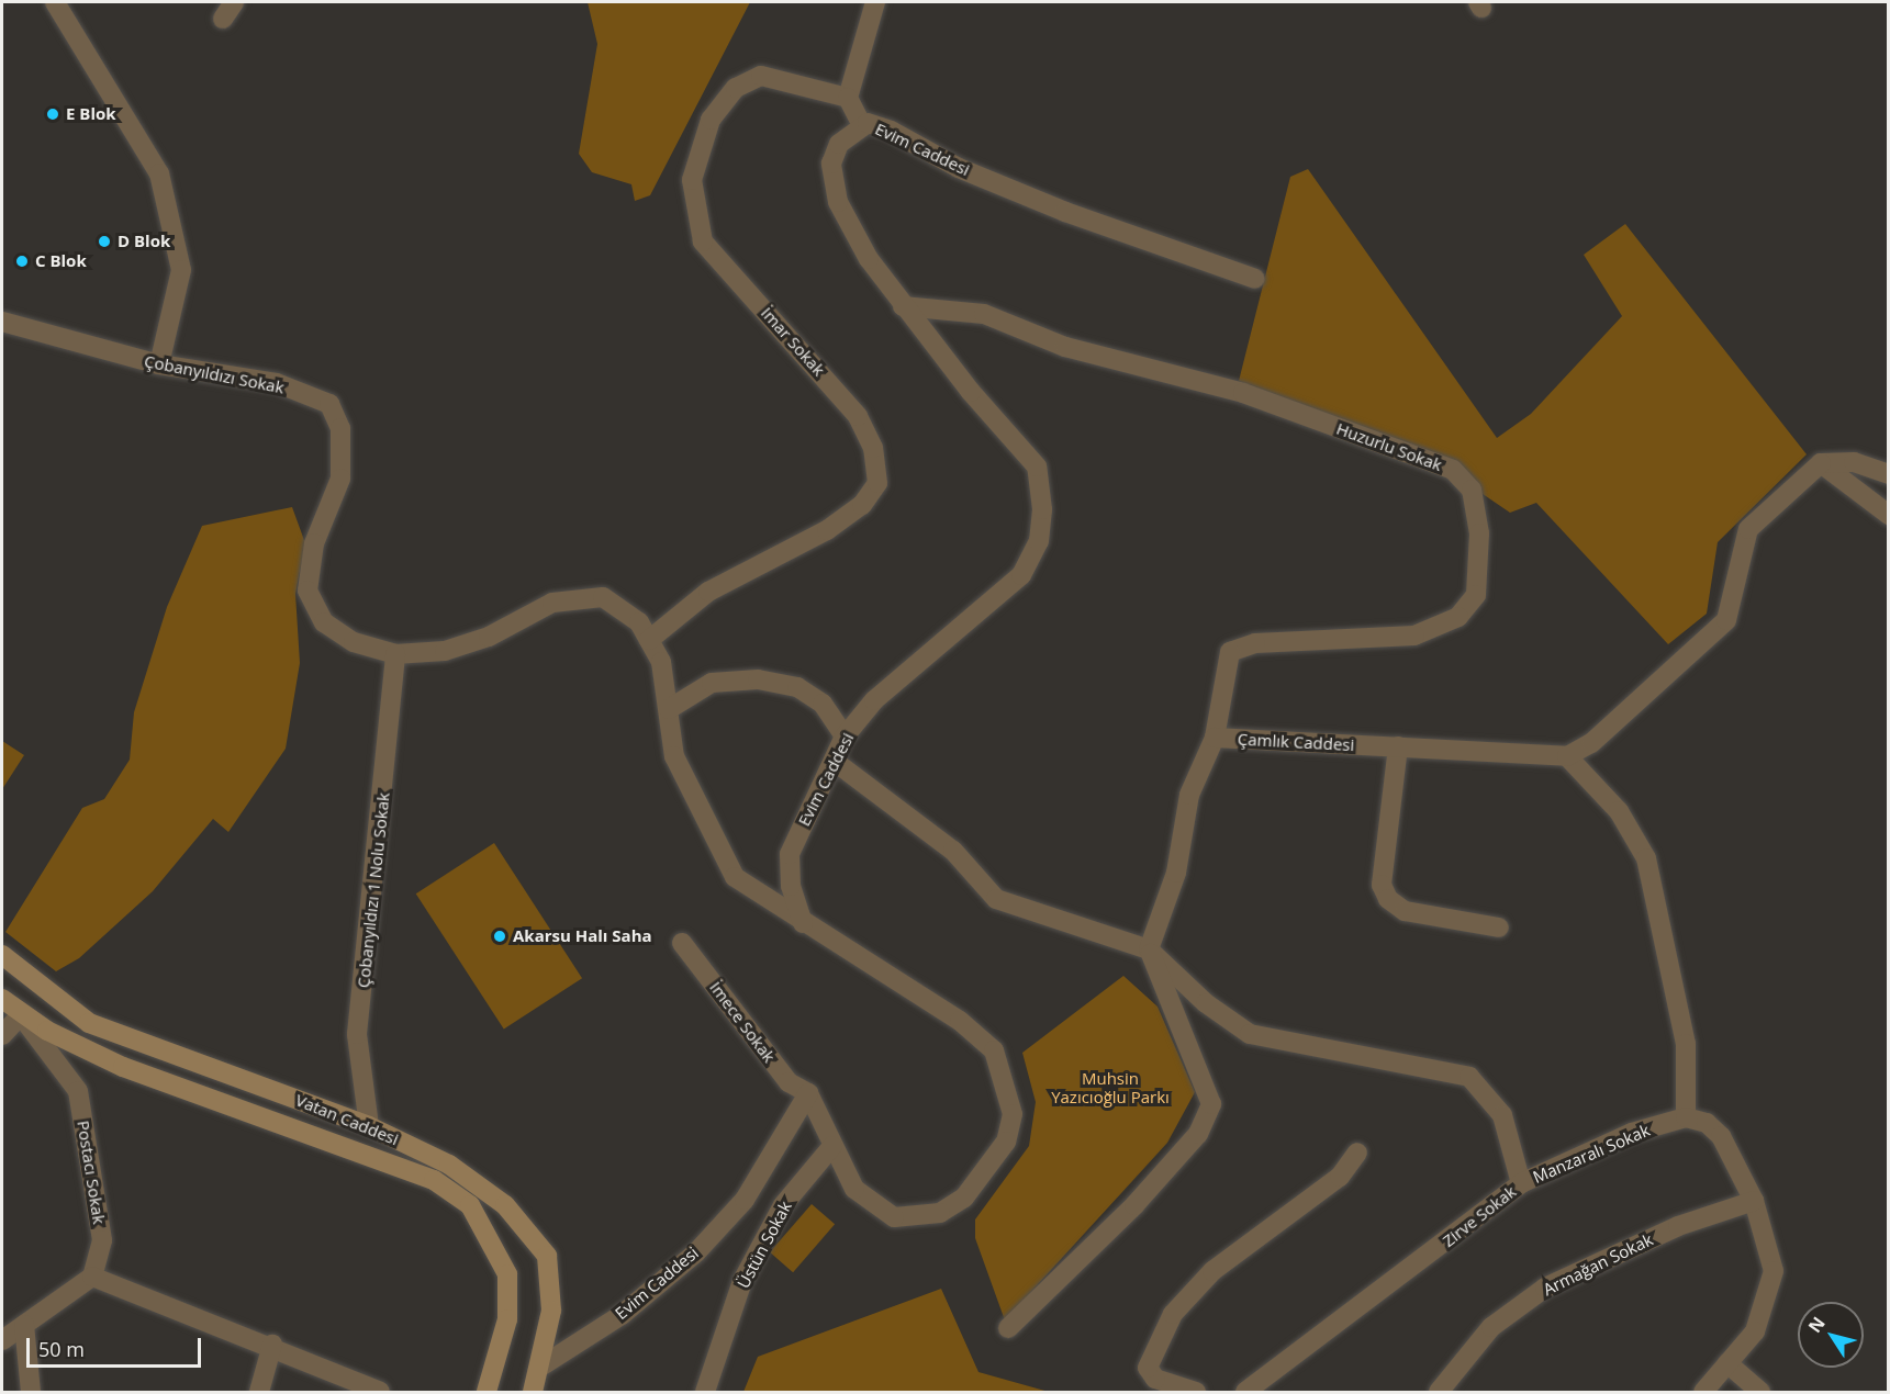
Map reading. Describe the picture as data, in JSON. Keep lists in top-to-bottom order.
{
  "streets": {
    "street": [
      "Evim Caddesi",
      "İmar Sokak",
      "Çobanyıldızı Sokak",
      "Huzurlu Sokak",
      "Çamlık Caddesi",
      "Çobanyıldızı 1 Nolu Sokak",
      "İmece Sokak",
      "Vatan Caddesi",
      "Manzaralı Sokak",
      "Postacı Sokak",
      "Zirve Sokak",
      "Üstün Sokak",
      "Armağan Sokak"
    ]
  },
  "crossings": [
    ["Evim Caddesi", "Çobanyıldızı Sokak"],
    ["Evim Caddesi", "Huzurlu Sokak"],
    ["Evim Caddesi", "İmece Sokak"],
    ["Evim Caddesi", "Vatan Caddesi"],
    ["İmar Sokak", "Çobanyıldızı Sokak"],
    ["Çobanyıldızı Sokak", "Çobanyıldızı 1 Nolu Sokak"],
    ["Huzurlu Sokak", "Çamlık Caddesi"],
    ["Çamlık Caddesi", "Zirve Sokak"],
    ["Çobanyıldızı 1 Nolu Sokak", "Vatan Caddesi"],
    ["Vatan Caddesi", "Postacı Sokak"],
    ["Manzaralı Sokak", "Zirve Sokak"]
  ],
  "parks": ["Muhsin Yazıcıoğlu Parkı"],
  "places": [
    "E Blok",
    "D Blok",
    "C Blok",
    "Akarsu Halı Saha"
  ],
  "scale_bar": "50 m",
  "north": "top left"
}
